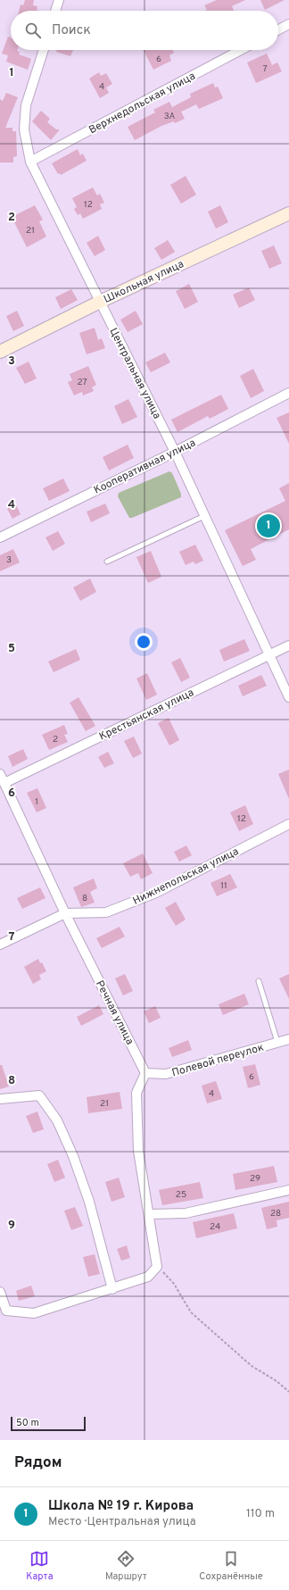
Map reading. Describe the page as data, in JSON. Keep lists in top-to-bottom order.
{
  "streets": {
    "street": [
      "Верхнедольская улица",
      "Школьная улица",
      "Центральная улица",
      "Кооперативная улица",
      "Крестьянская улица",
      "Нижнепольская улица",
      "Речная улица",
      "Полевой переулок"
    ]
  },
  "crossings": [
    ["Верхнедольская улица", "Центральная улица"],
    ["Школьная улица", "Центральная улица"],
    ["Центральная улица", "Кооперативная улица"],
    ["Центральная улица", "Крестьянская улица"],
    ["Крестьянская улица", "Речная улица"],
    ["Нижнепольская улица", "Речная улица"],
    ["Речная улица", "Полевой переулок"]
  ],
  "house_numbers": [
    "6",
    "7",
    "4",
    "3А",
    "12",
    "21",
    "27",
    "3",
    "2",
    "1",
    "12",
    "11",
    "8",
    "6",
    "4",
    "21",
    "29",
    "25",
    "28",
    "24"
  ],
  "scale_bar": "50 m",
  "page": {
    "search": "Поиск",
    "pins": "1",
    "scale": "50 m",
    "heading": "Рядом",
    "list": [
      {
        "mark": "1",
        "name": "Школа № 19 г. Кирова",
        "note": "Место · Центральная улица",
        "value": "110 m"
      }
    ],
    "nav": ["Карта", "Маршрут", "Сохранённые"]
  },
  "grid": {
    "rows": [
      "1",
      "2",
      "3",
      "4",
      "5",
      "6",
      "7",
      "8",
      "9"
    ]
  }
}
